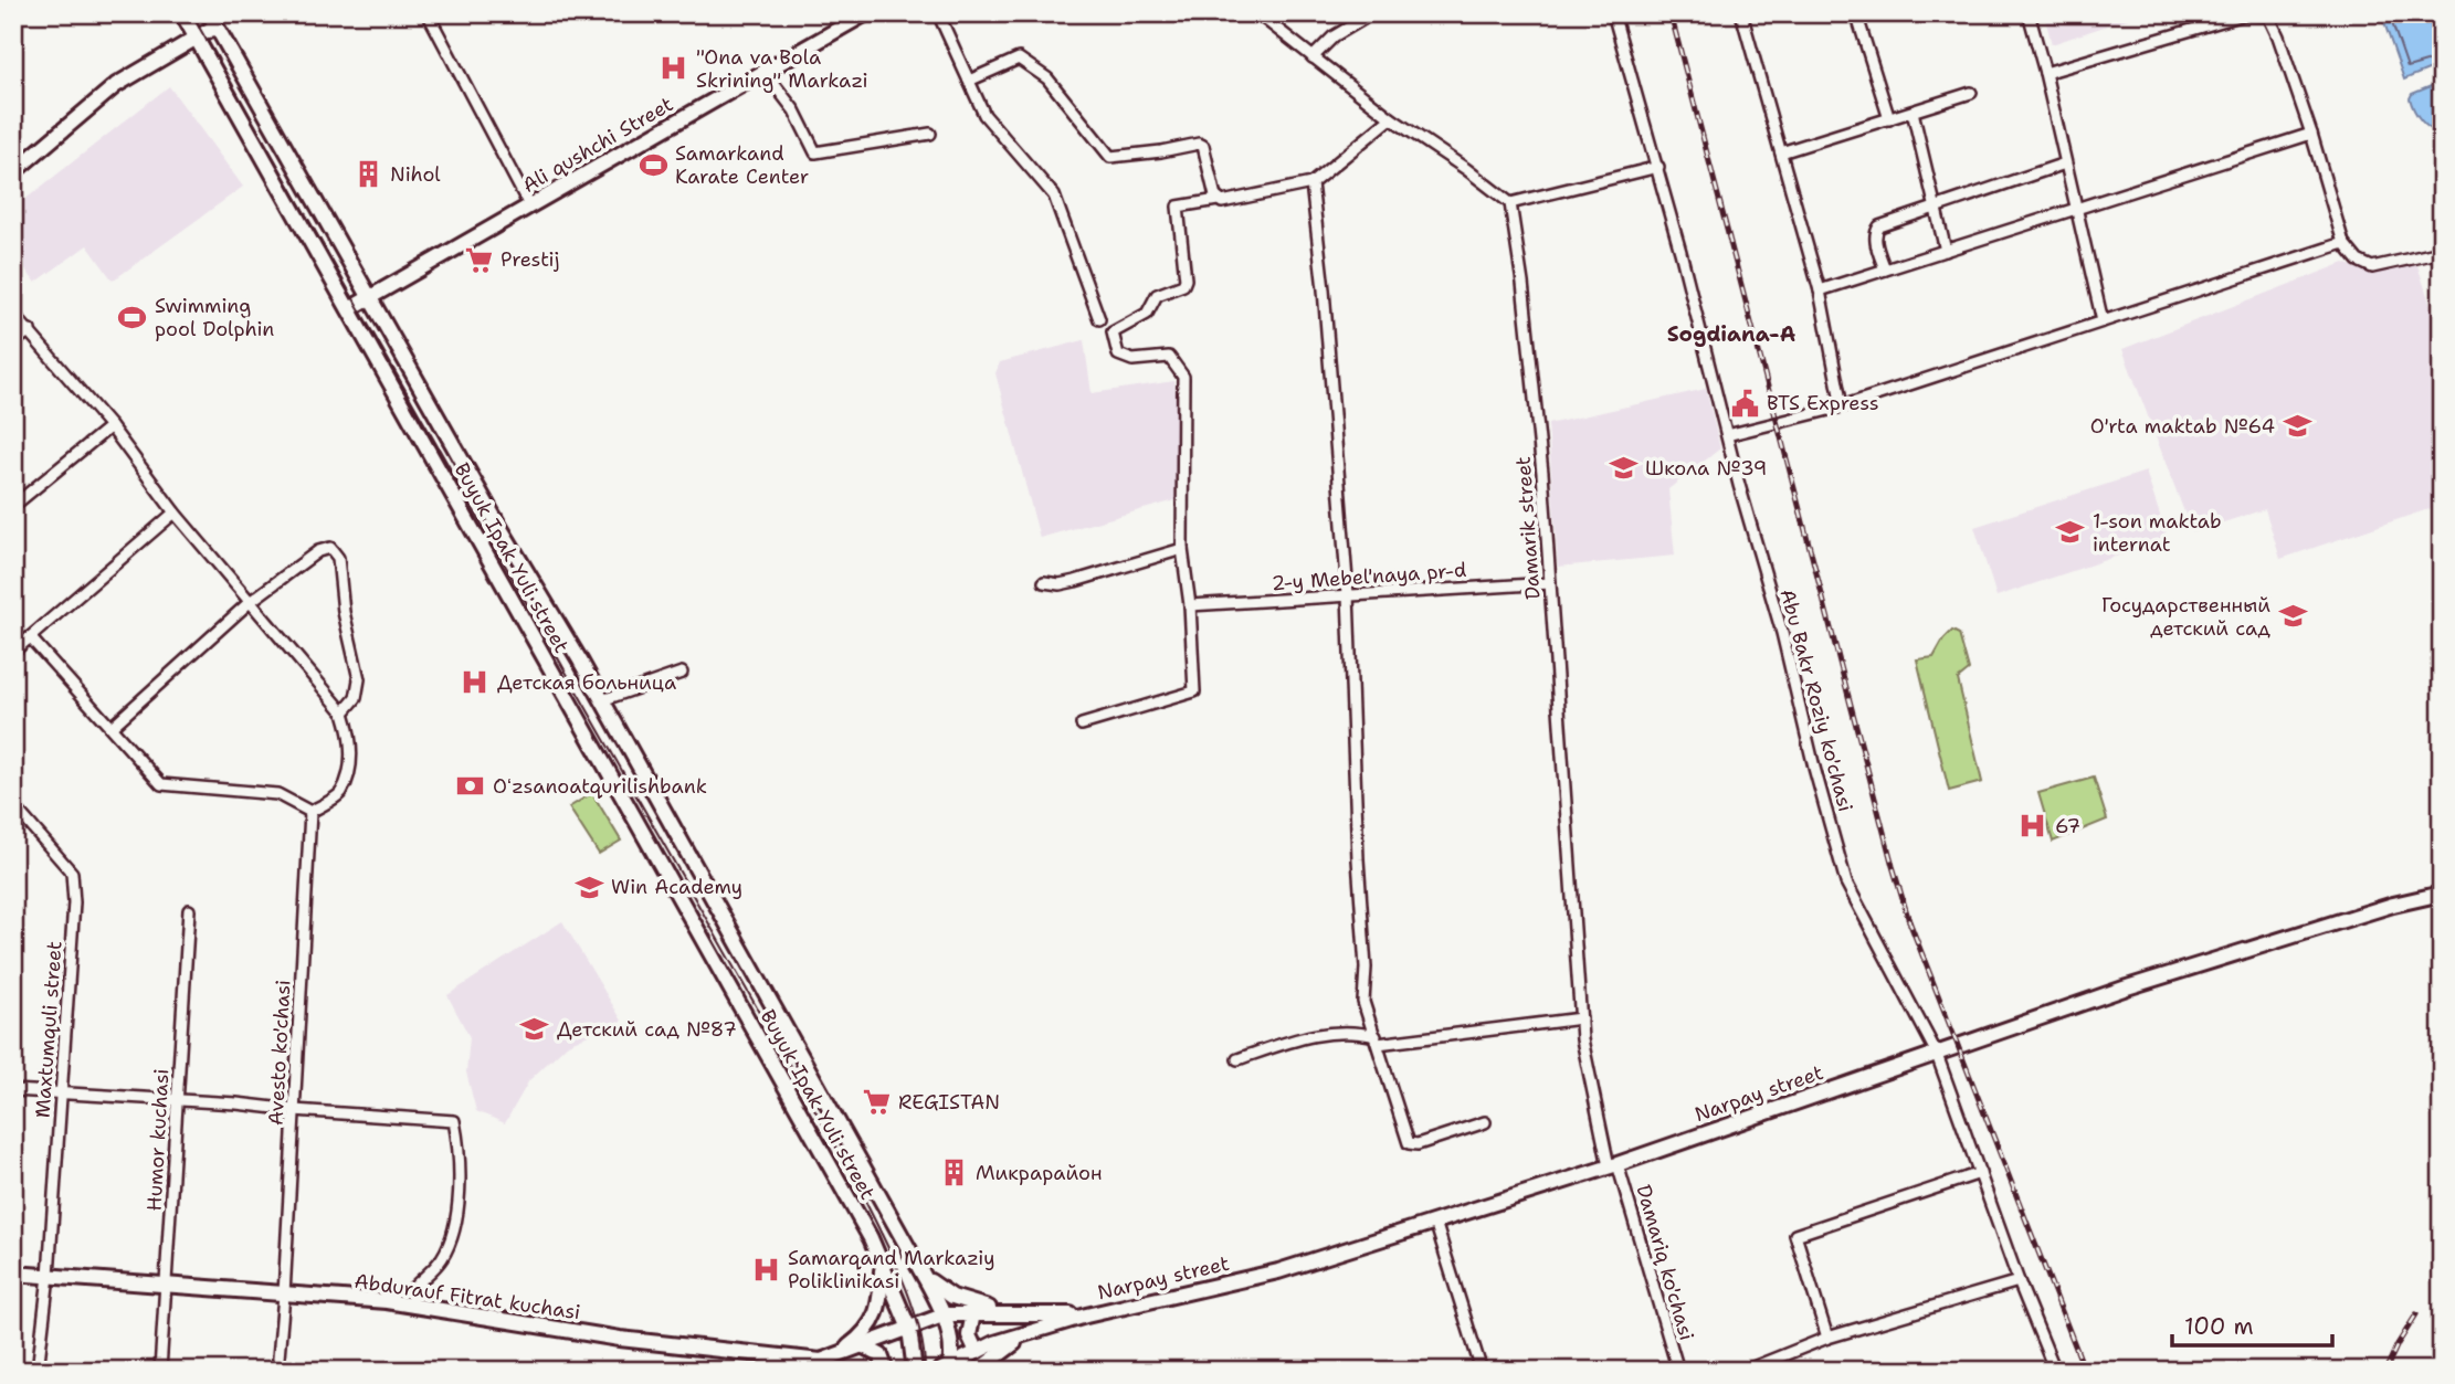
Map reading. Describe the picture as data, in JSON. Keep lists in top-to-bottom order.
{
  "streets": {
    "main road": [
      "Ali qushchi Street",
      "Buyuk Ipak Yuli street",
      "Narpay street",
      "Abdurauf Fitrat kuchasi"
    ],
    "street": [
      "Damarik street",
      "2-y Mebel'naya pr-d",
      "Abu Bakr Roziy ko'chasi",
      "Maxtumquli street",
      "Avesto ko'chasi",
      "Humor kuchasi",
      "Damariq ko'chasi"
    ]
  },
  "crossings": [
    ["Ali qushchi Street", "Buyuk Ipak Yuli street"],
    ["Damarik street", "2-y Mebel'naya pr-d"],
    ["Damarik street", "Narpay street"],
    ["Damarik street", "Damariq ko'chasi"],
    ["Buyuk Ipak Yuli street", "Narpay street"],
    ["Buyuk Ipak Yuli street", "Abdurauf Fitrat kuchasi"],
    ["Abu Bakr Roziy ko'chasi", "Narpay street"],
    ["Maxtumquli street", "Abdurauf Fitrat kuchasi"],
    ["Avesto ko'chasi", "Abdurauf Fitrat kuchasi"],
    ["Narpay street", "Damariq ko'chasi"],
    ["Narpay street", "Abdurauf Fitrat kuchasi"],
    ["Humor kuchasi", "Abdurauf Fitrat kuchasi"]
  ],
  "districts": ["Sogdiana-А"],
  "places": {
    "hospital": [
      "\"Ona va Bola Skrining\" Markazi",
      "Детская больница",
      "67",
      "Samarqand Markaziy Poliklinikasi"
    ],
    "sports": ["Samarkand Karate Center", "Swimming pool Dolphin"],
    "building": ["Nihol", "Микрарайон"],
    "supermarket": ["Prestij", "REGISTAN"],
    "public building": ["BTS Express"],
    "school or university": [
      "O'rta maktab №64",
      "Школа №39",
      "1-son maktab internat",
      "Государственный детский сад",
      "Win Academy",
      "Детский сад №87"
    ],
    "bank": ["Oʻzsanoatqurilishbank"]
  },
  "scale_bar": "100 m"
}
